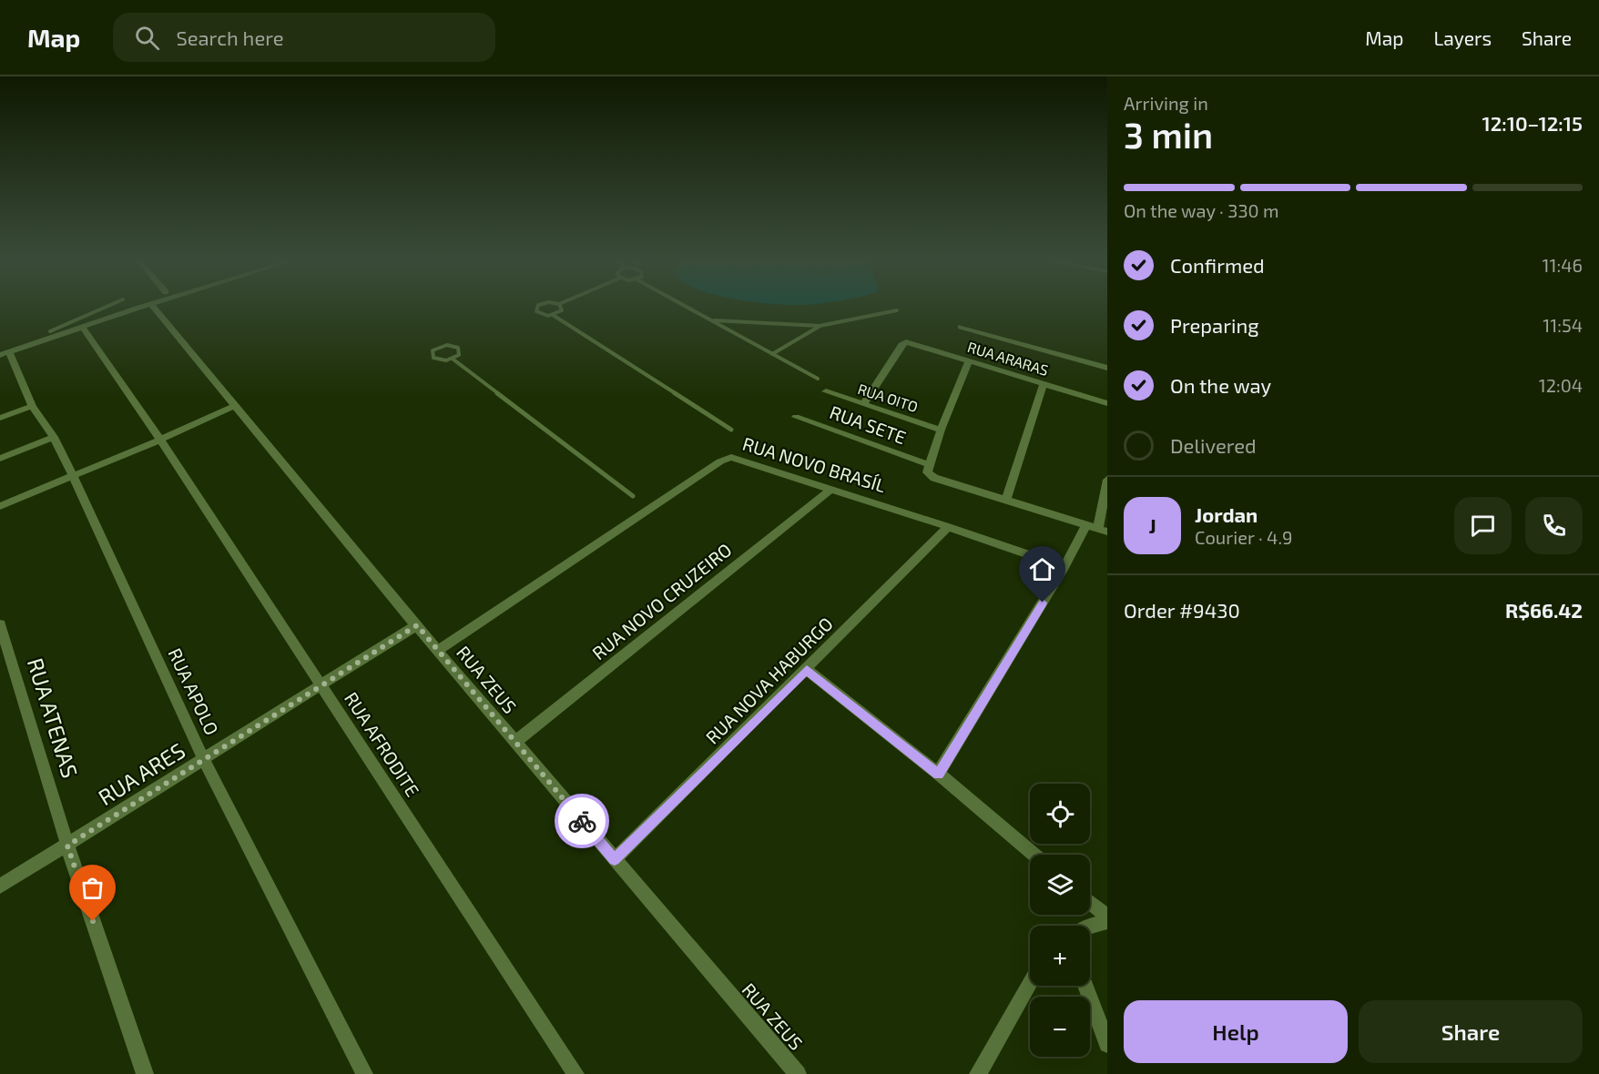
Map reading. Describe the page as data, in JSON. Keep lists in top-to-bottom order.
{
  "streets": {
    "street": [
      "RUA ARARAS",
      "RUA OITO",
      "RUA SETE",
      "RUA NOVO BRASÍL",
      "RUA NOVO CRUZEIRO",
      "RUA ZEUS",
      "RUA NOVA HABURGO",
      "RUA APOLO",
      "RUA ATENAS",
      "RUA AFRODITE",
      "RUA ARES"
    ]
  },
  "crossings": [
    ["RUA ARARAS", "RUA OITO"],
    ["RUA NOVO BRASÍL", "RUA NOVO CRUZEIRO"],
    ["RUA NOVO BRASÍL", "RUA ZEUS"],
    ["RUA NOVO BRASÍL", "RUA NOVA HABURGO"],
    ["RUA NOVO CRUZEIRO", "RUA ZEUS"],
    ["RUA ZEUS", "RUA NOVA HABURGO"],
    ["RUA ZEUS", "RUA ARES"],
    ["RUA APOLO", "RUA ARES"],
    ["RUA ATENAS", "RUA ARES"],
    ["RUA AFRODITE", "RUA ARES"]
  ],
  "page": {
    "header": "Map",
    "search": "Search here",
    "nav": ["Map", "Layers", "Share"],
    "heading": ["3 min", "Arriving in", "12:10–12:15"],
    "panel": [
      "Jordan",
      "Courier · 4.9",
      "Order #9430",
      "R$66.42"
    ],
    "bar": "On the way · 330 m",
    "list": [
      ["Confirmed", "11:46"],
      ["Preparing", "11:54"],
      ["On the way", "12:04"],
      "Delivered"
    ],
    "round": "J",
    "map_buttons": ["+", "−"],
    "buttons": ["Help", "Share"]
  }
}
